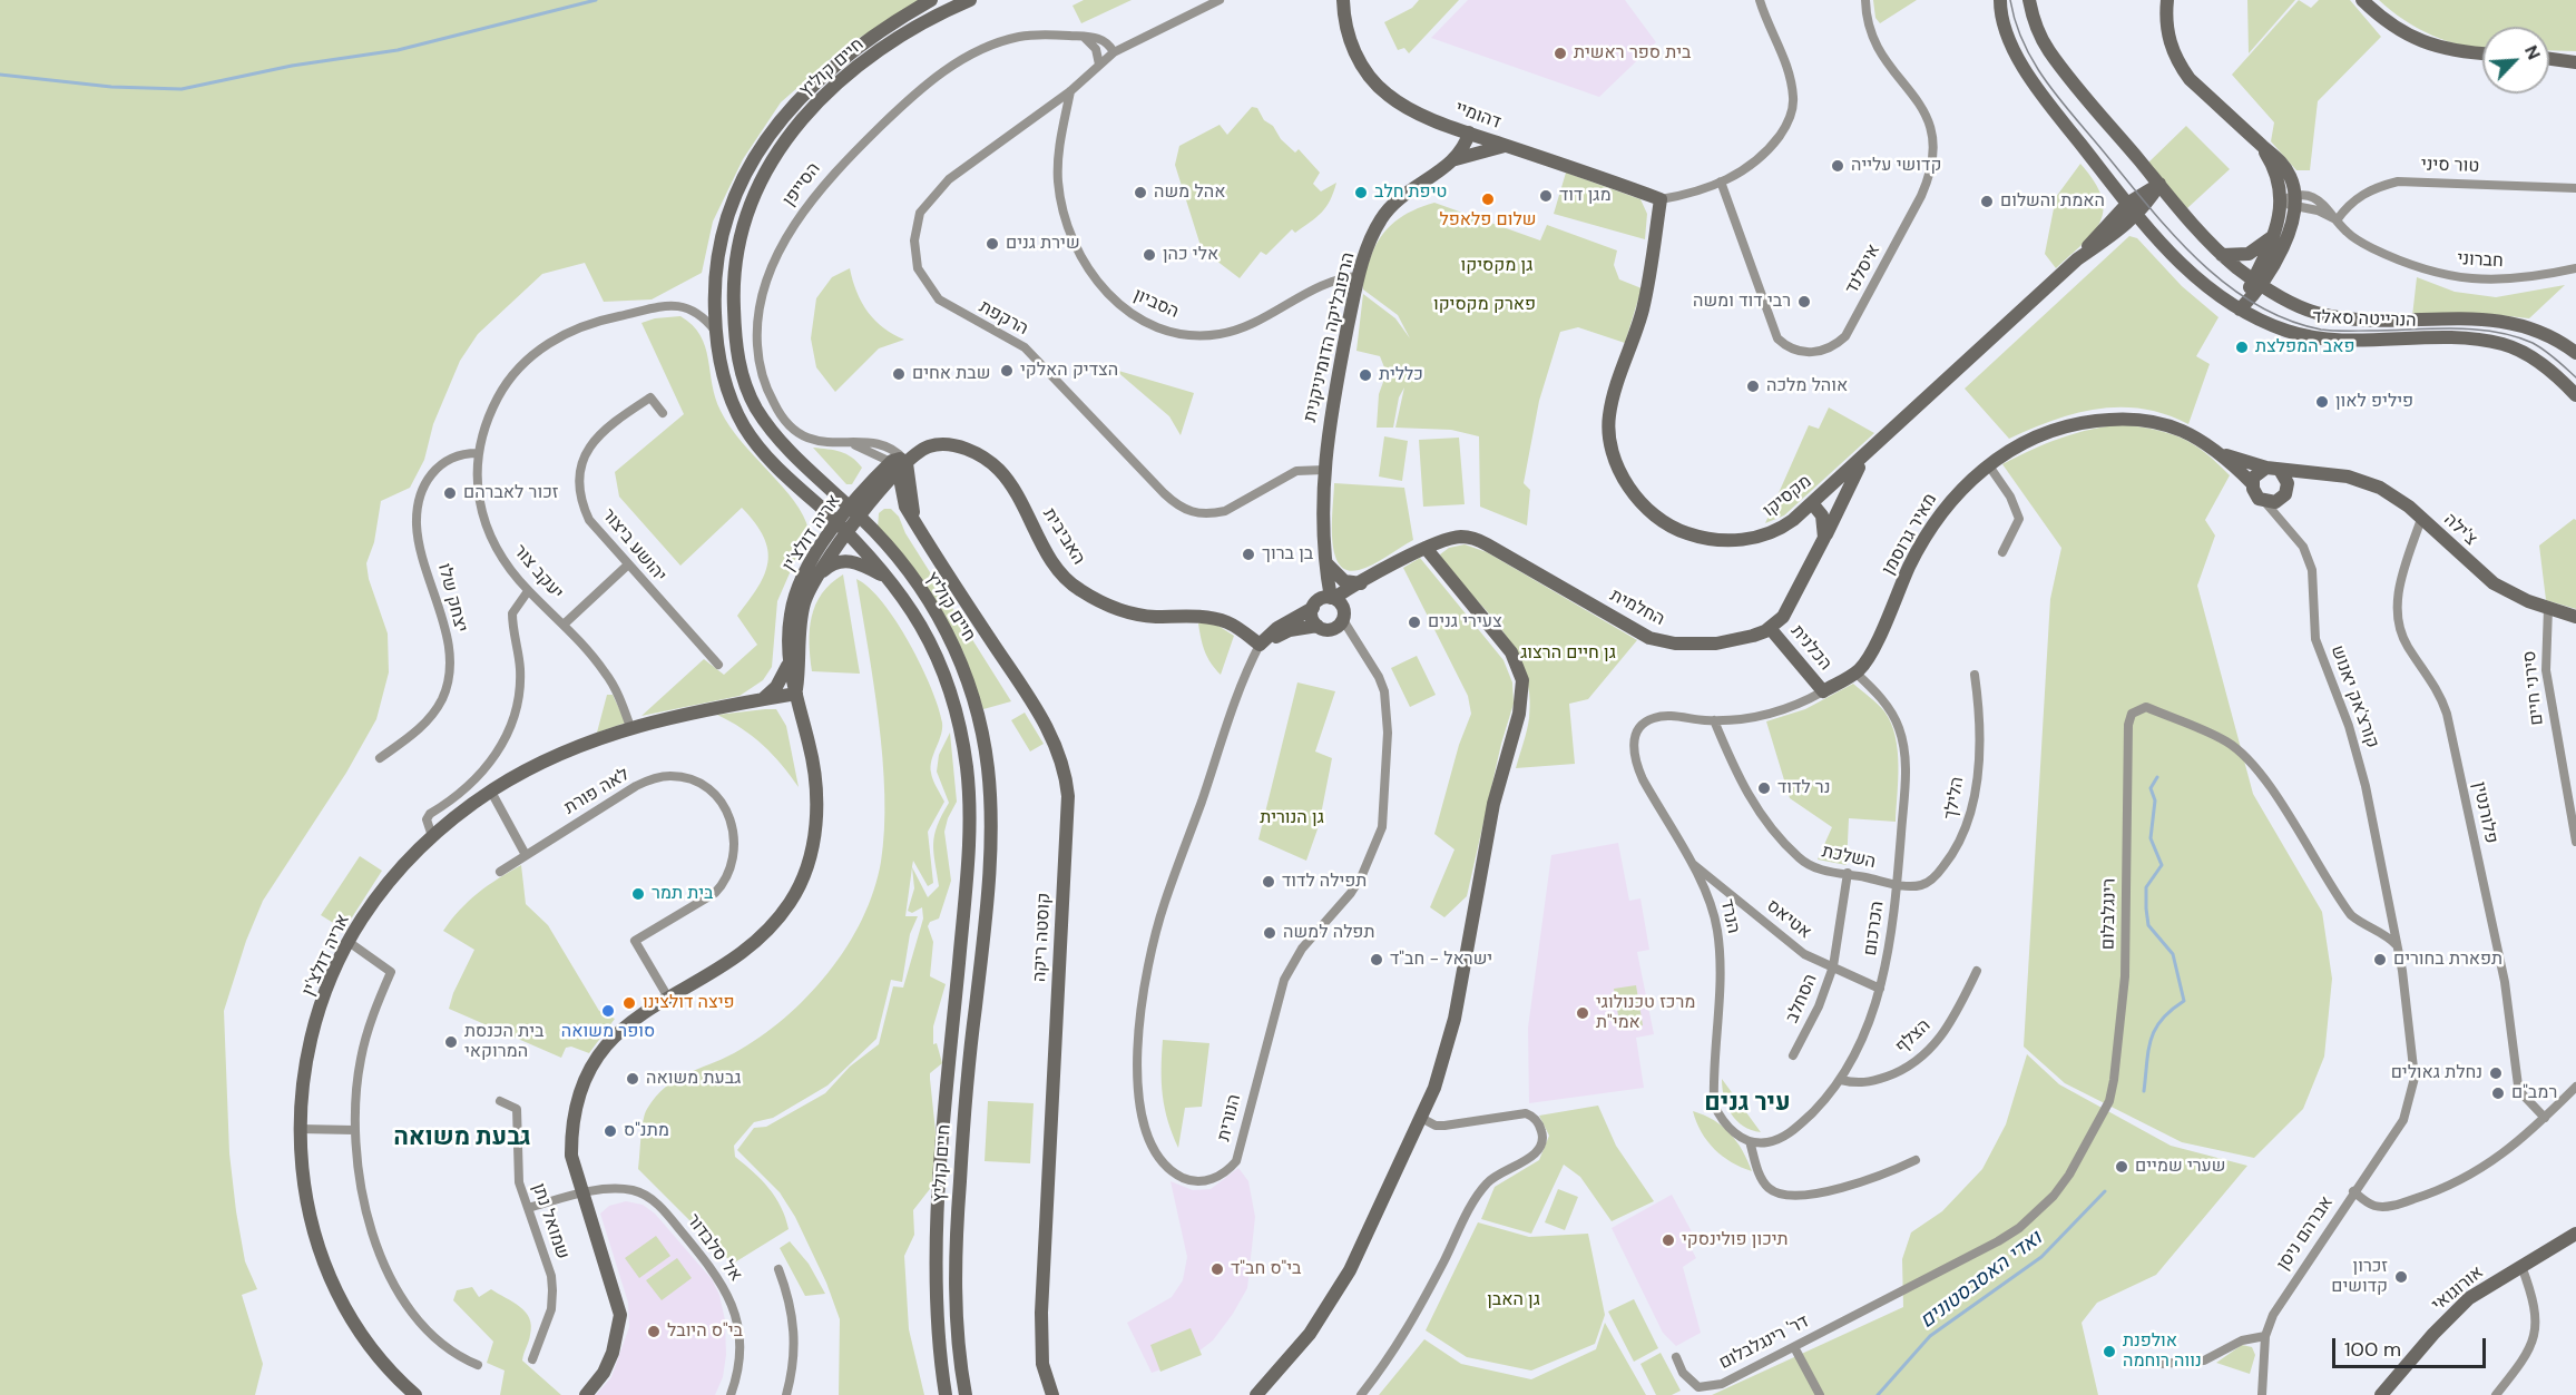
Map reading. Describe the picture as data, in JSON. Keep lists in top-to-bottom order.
{
  "streets": {
    "street": [
      "חיים קוליץ",
      "דהומיי",
      "טור סיני",
      "הסייפן",
      "חברוני",
      "איסלנד",
      "הסביון",
      "הרקפת",
      "הנרייטה סאלד",
      "הרפובליקה הדומיניקנית",
      "מקסיקו",
      "צ'ילה",
      "אריה דולצ'ין",
      "מאיר גרוסמן",
      "האביבית",
      "יהושע ביצור",
      "יעקב צור",
      "יצחק שלו",
      "החלמית",
      "הכלנית",
      "סירני חיים",
      "קורצ'אק יאנוש",
      "לאה פורת",
      "הלילך",
      "פלורנטין",
      "השלכת",
      "רינגלבלום",
      "הנרד",
      "אטיאס",
      "הכרכום",
      "קוסטה ריקה",
      "הסחלב",
      "הצלף",
      "הנורית",
      "שמואל נתן",
      "אברהם ניסן",
      "אל סלבדור",
      "אורוגואי",
      "דר' רינגלבלום"
    ]
  },
  "crossings": [
    ["חיים קוליץ", "אריה דולצ'ין"],
    ["חיים קוליץ", "יעקב צור"],
    ["דהומיי", "הרפובליקה הדומיניקנית"],
    ["דהומיי", "מקסיקו"],
    ["טור סיני", "חברוני"],
    ["הסייפן", "הרקפת"],
    ["הסייפן", "אריה דולצ'ין"],
    ["הסייפן", "האביבית"],
    ["הסייפן", "קוסטה ריקה"],
    ["הסביון", "הרקפת"],
    ["הסביון", "הרפובליקה הדומיניקנית"],
    ["הרקפת", "הרפובליקה הדומיניקנית"],
    ["הנרייטה סאלד", "מקסיקו"],
    ["הרפובליקה הדומיניקנית", "החלמית"],
    ["הרפובליקה הדומיניקנית", "הנורית"],
    ["מקסיקו", "החלמית"],
    ["צ'ילה", "מאיר גרוסמן"],
    ["צ'ילה", "סירני חיים"],
    ["צ'ילה", "קורצ'אק יאנוש"],
    ["צ'ילה", "פלורנטין"],
    ["אריה דולצ'ין", "האביבית"],
    ["אריה דולצ'ין", "יעקב צור"],
    ["אריה דולצ'ין", "לאה פורת"],
    ["אריה דולצ'ין", "קוסטה ריקה"],
    ["אריה דולצ'ין", "אל סלבדור"],
    ["מאיר גרוסמן", "קורצ'אק יאנוש"],
    ["מאיר גרוסמן", "הנרד"],
    ["מאיר גרוסמן", "הכרכום"],
    ["האביבית", "קוסטה ריקה"],
    ["האביבית", "הנורית"],
    ["יעקב צור", "יצחק שלו"],
    ["החלמית", "הכלנית"],
    ["החלמית", "הנורית"],
    ["הכלנית", "הנרד"],
    ["קורצ'אק יאנוש", "אברהם ניסן"],
    ["הלילך", "השלכת"],
    ["הלילך", "הכרכום"],
    ["פלורנטין", "אברהם ניסן"],
    ["השלכת", "הנרד"],
    ["השלכת", "הכרכום"],
    ["השלכת", "הסחלב"],
    ["רינגלבלום", "דר' רינגלבלום"],
    ["הנרד", "אטיאס"],
    ["הנרד", "הכרכום"],
    ["אטיאס", "הכרכום"],
    ["אטיאס", "הסחלב"],
    ["הכרכום", "הצלף"],
    ["שמואל נתן", "אל סלבדור"]
  ],
  "districts": ["עיר גנים", "גבעת משואה"],
  "water": ["ואדי האסבסטונים"],
  "parks": [
    "גן מקסיקו",
    "פארק מקסיקו",
    "גן חיים הרצוג",
    "גן הנורית",
    "גן האבן"
  ],
  "places": [
    "בית ספר ראשית",
    "קדושי עלייה",
    "אהל משה",
    "טיפת חלב",
    "מגן דוד",
    "שלום פלאפל",
    "האמת והשלום",
    "שירת גנים",
    "אלי כהן",
    "רבי דוד ומשה",
    "פאב המפלצת",
    "הצדיק האלקי",
    "שבת אחים",
    "כללית",
    "אוהל מלכה",
    "פיליפ לאון",
    "זכור לאברהם",
    "בן ברוך",
    "צעירי גנים",
    "נר לדוד",
    "תפילה לדוד",
    "בית תמר",
    "תפלה למשה",
    "ישראל - חב\"ד",
    "תפארת בחורים",
    "פיצה דולצינו",
    "סופר משואה",
    "מרכז טכנולוגי אמי\"ת",
    "בית הכנסת המרוקאי",
    "נחלת גאולים",
    "גבעת משואה",
    "רמב\"ם",
    "מתנ\"ס",
    "שערי שמיים",
    "תיכון פולינסקי",
    "בי\"ס חב\"ד",
    "זכרון קדושים",
    "בי\"ס היובל",
    "אולפנת נווה רוחמה"
  ],
  "scale_bar": "100 m",
  "north": "top right"
}
